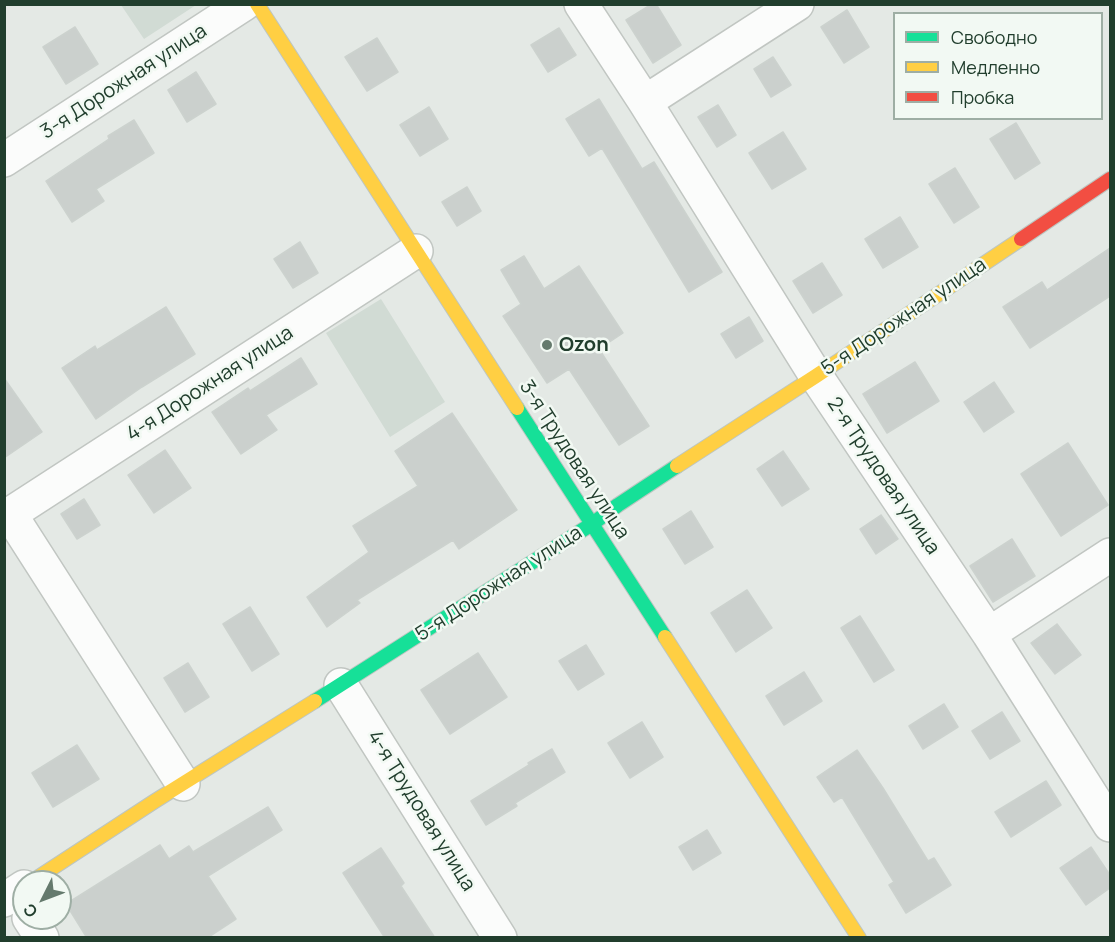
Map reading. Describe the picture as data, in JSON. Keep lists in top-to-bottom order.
{
  "streets": {
    "street": [
      "3-я Дорожная улица",
      "5-я Дорожная улица",
      "4-я Дорожная улица",
      "3-я Трудовая улица",
      "2-я Трудовая улица",
      "4-я Трудовая улица"
    ]
  },
  "crossings": [
    ["5-я Дорожная улица", "3-я Трудовая улица"],
    ["5-я Дорожная улица", "2-я Трудовая улица"],
    ["5-я Дорожная улица", "4-я Трудовая улица"],
    ["4-я Дорожная улица", "3-я Трудовая улица"]
  ],
  "places": ["Ozon"],
  "legend": ["Свободно", "Медленно", "Пробка"],
  "north": "bottom left"
}
